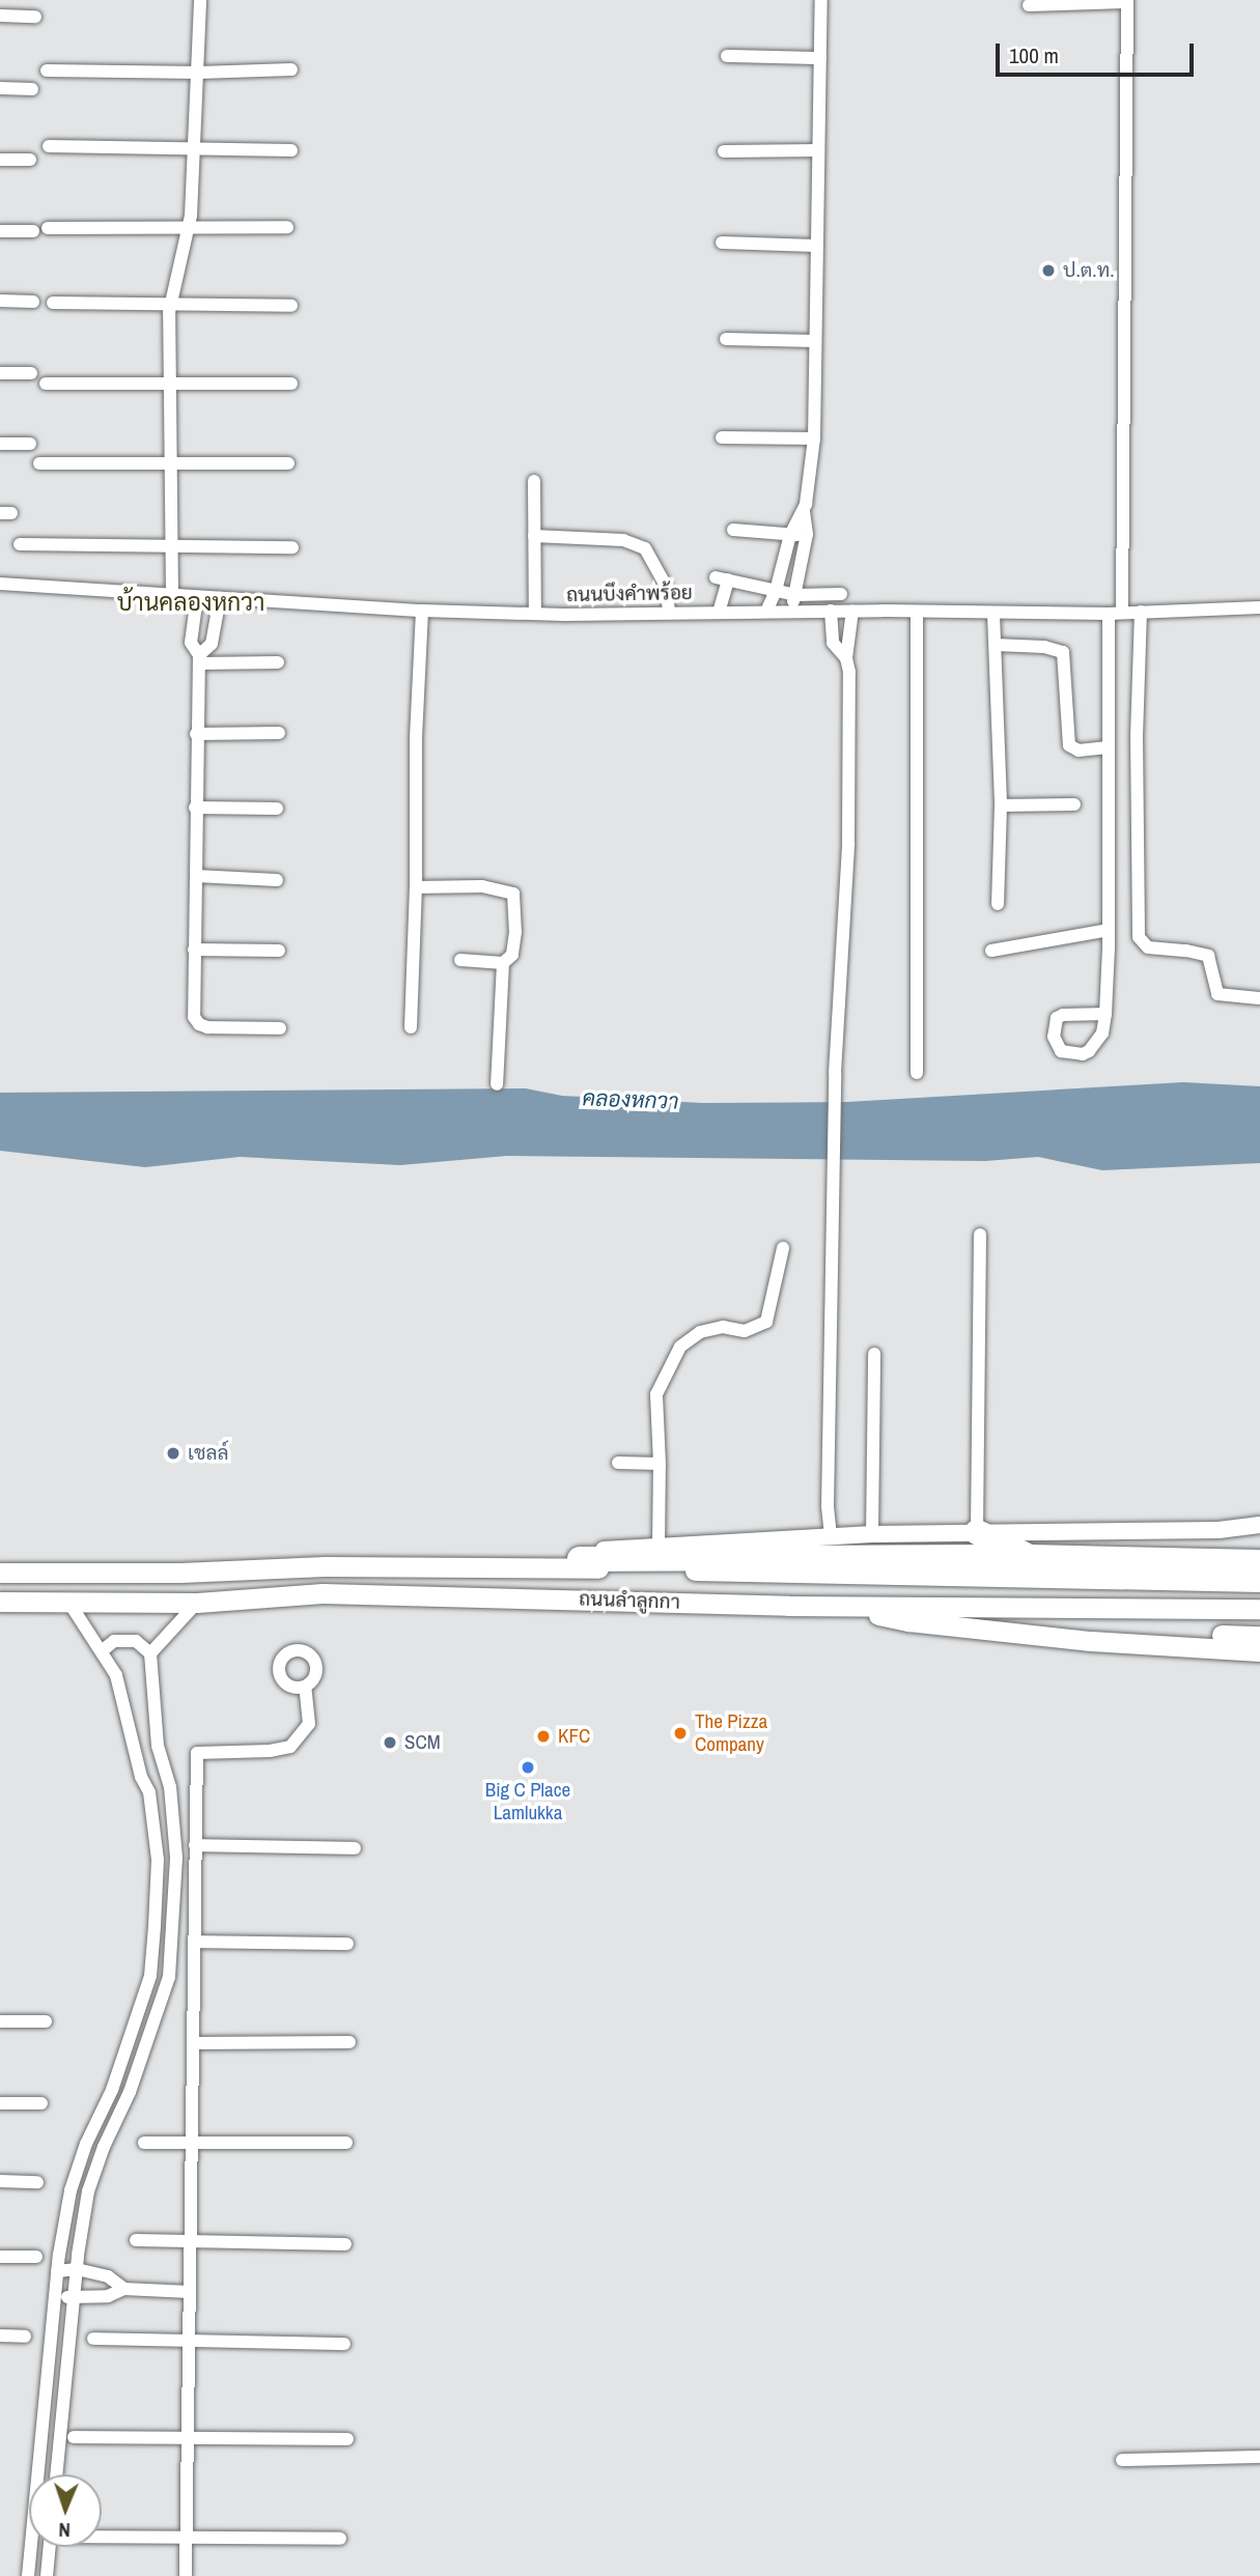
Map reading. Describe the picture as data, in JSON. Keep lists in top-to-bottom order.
{
  "streets": {
    "main road": ["ถนนลำลูกกา"],
    "street": ["ถนนบึงคำพร้อย"]
  },
  "districts": ["บ้านคลองหกวา"],
  "water": ["คลองหกวา"],
  "places": [
    "ป.ต.ท.",
    "เชลล์",
    "The Pizza Company",
    "KFC",
    "SCM",
    "Big C Place Lamlukka"
  ],
  "scale_bar": "100 m",
  "north": "bottom"
}
